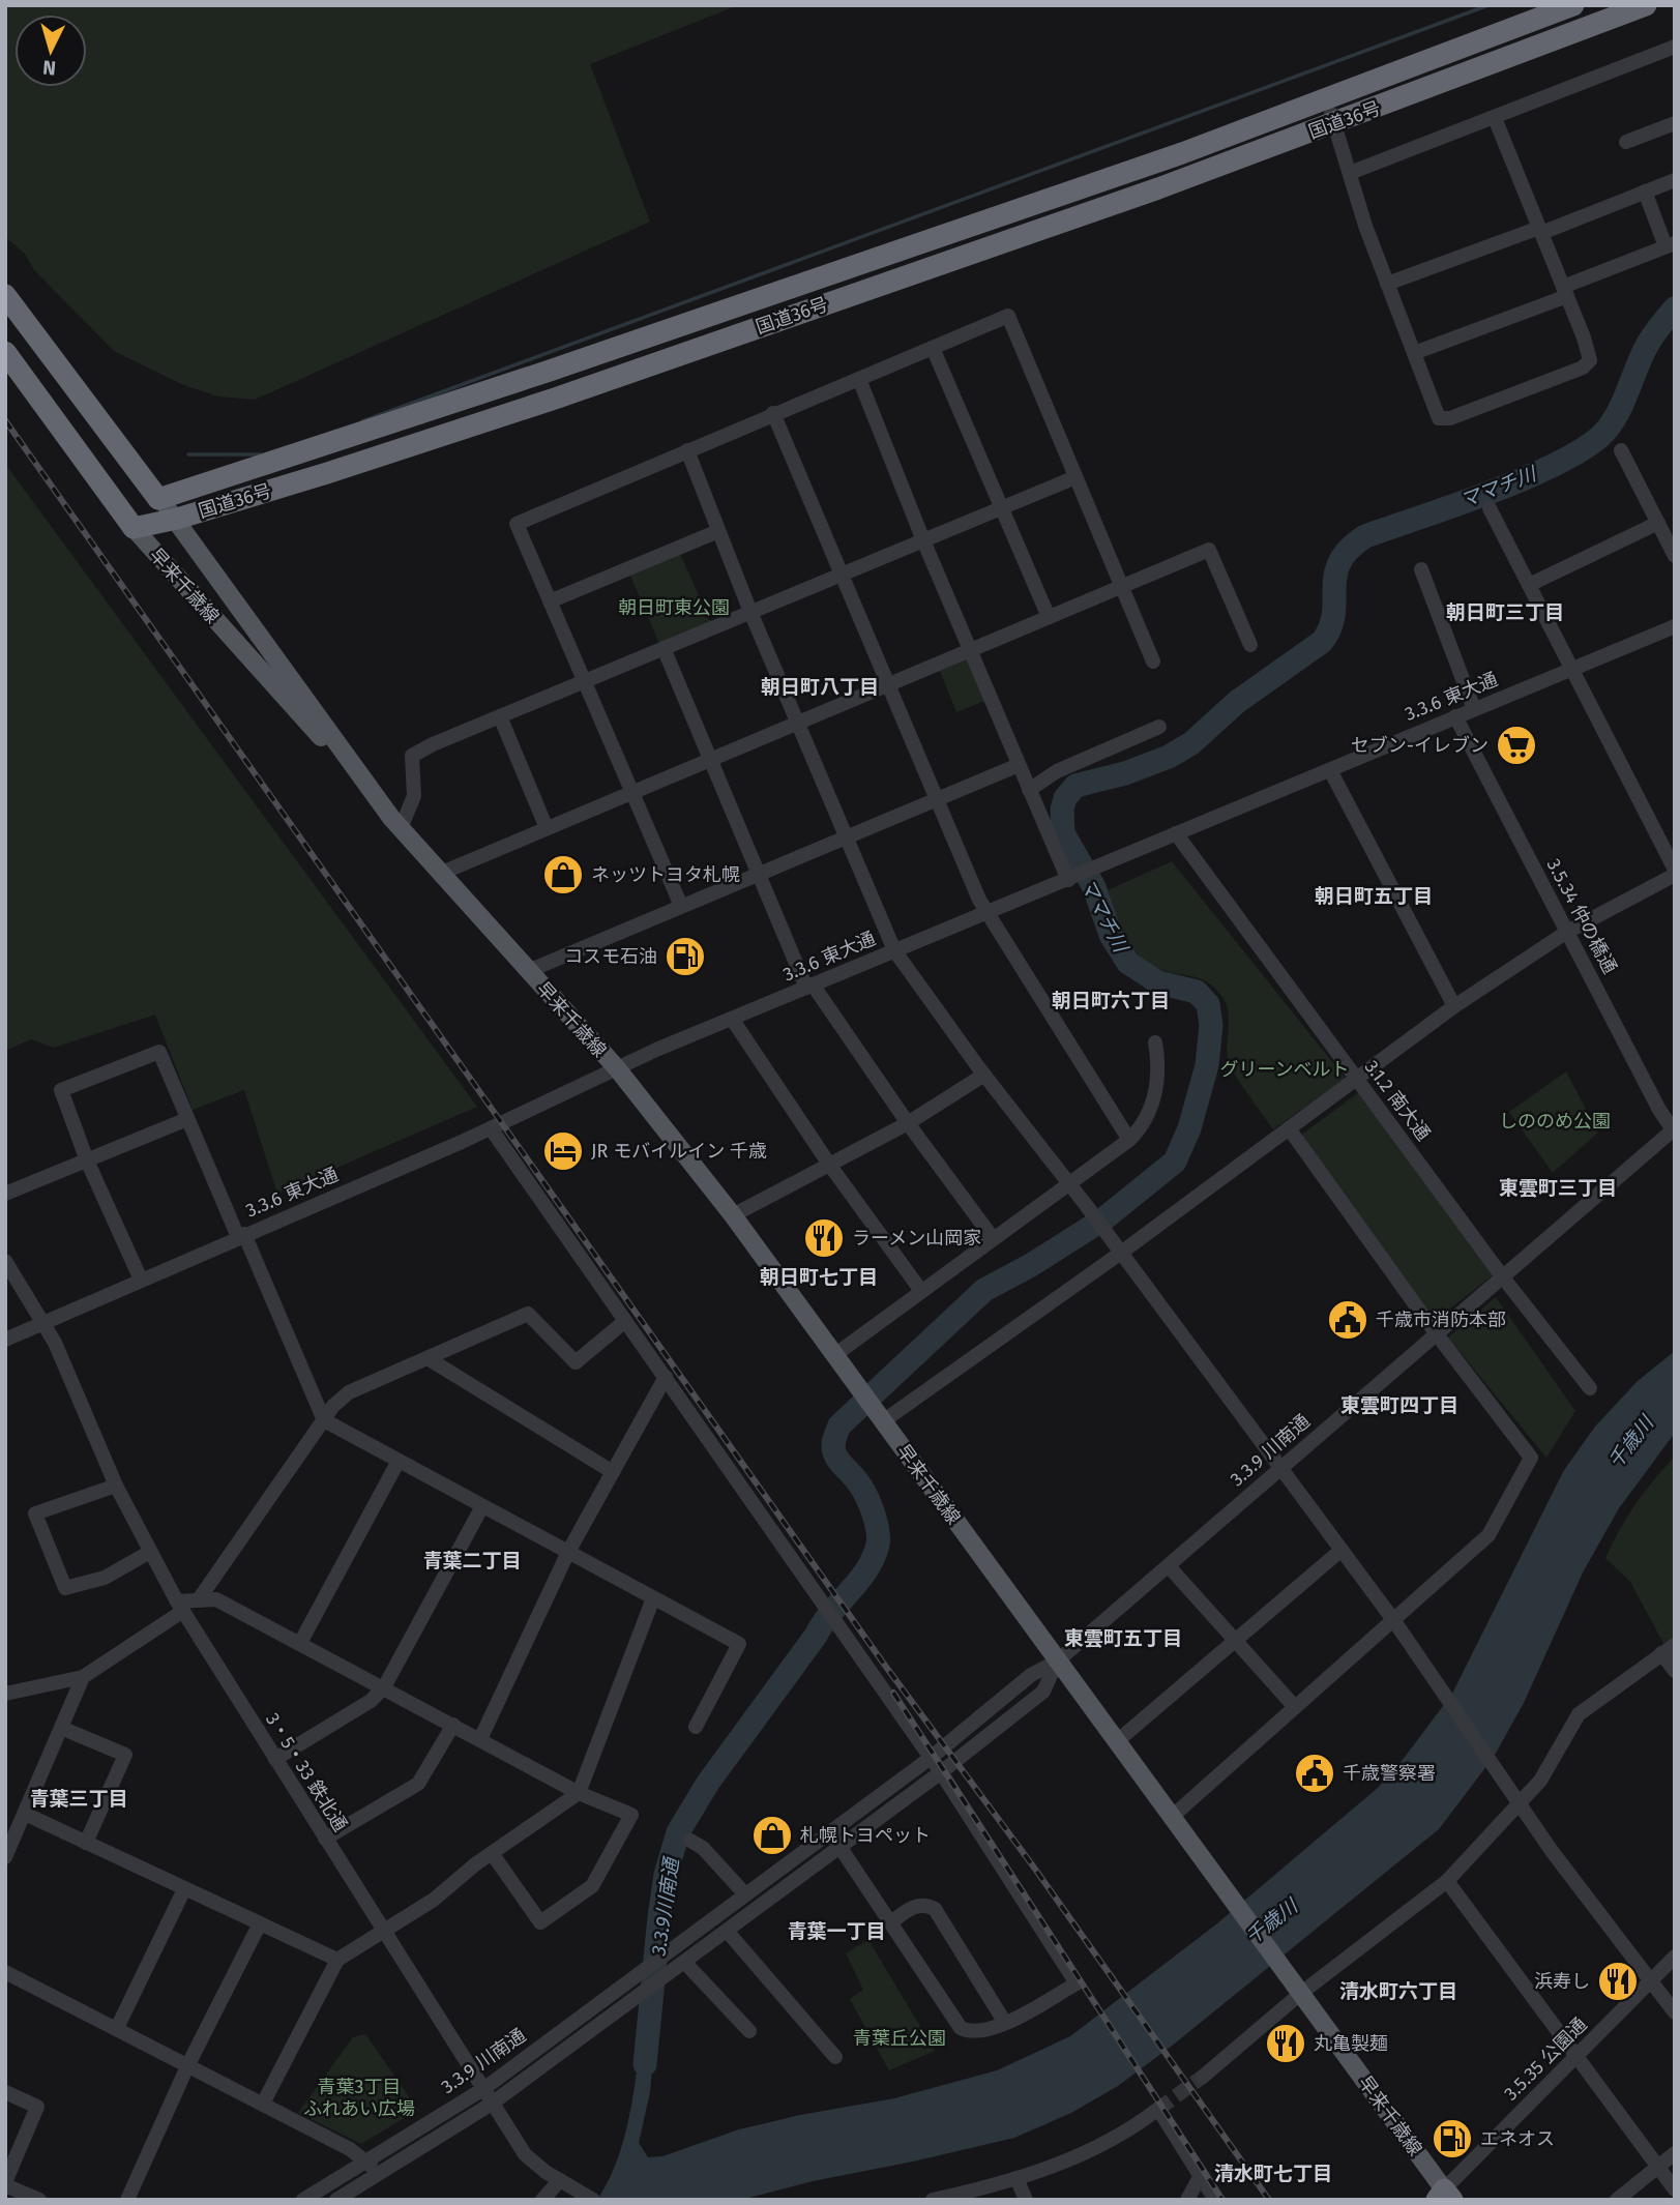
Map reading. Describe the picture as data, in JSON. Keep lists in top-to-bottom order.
{
  "streets": {
    "highway": ["国道36号"],
    "main road": ["早来千歳線"],
    "street": [
      "3.3.6 東大通",
      "3.5.34 仲の橋通",
      "3.1.2 南大通",
      "3.3.9 川南通",
      "3・5・33 鉄北通",
      "3.5.35 公園通"
    ]
  },
  "crossings": [
    ["国道36号", "早来千歳線"],
    ["早来千歳線", "3.3.6 東大通"],
    ["早来千歳線", "3.3.9 川南通"],
    ["早来千歳線", "3.5.35 公園通"],
    ["3.3.6 東大通", "3.5.34 仲の橋通"],
    ["3.3.6 東大通", "3.1.2 南大通"],
    ["3.3.6 東大通", "3・5・33 鉄北通"],
    ["3.5.34 仲の橋通", "3.3.9 川南通"],
    ["3.1.2 南大通", "3.3.9 川南通"],
    ["3.3.9 川南通", "3・5・33 鉄北通"]
  ],
  "districts": [
    "朝日町三丁目",
    "朝日町八丁目",
    "朝日町五丁目",
    "朝日町六丁目",
    "東雲町三丁目",
    "朝日町七丁目",
    "東雲町四丁目",
    "青葉二丁目",
    "東雲町五丁目",
    "青葉三丁目",
    "青葉一丁目",
    "清水町六丁目",
    "清水町七丁目"
  ],
  "water": ["ママチ川", "千歳川", "3.3.9川南通"],
  "parks": [
    "朝日町東公園",
    "グリーンベルト",
    "しののめ公園",
    "青葉丘公園",
    "青葉3丁目 ふれあい広場"
  ],
  "places": {
    "supermarket": ["セブン-イレブン"],
    "shop": ["ネッツトヨタ札幌", "札幌トヨペット"],
    "fuel station": ["コスモ石油", "エネオス"],
    "hotel": ["JR モバイルイン 千歳"],
    "restaurant": ["ラーメン山岡家", "浜寿し", "丸亀製麺"],
    "public building": ["千歳市消防本部", "千歳警察署"]
  },
  "north": "bottom"
}
